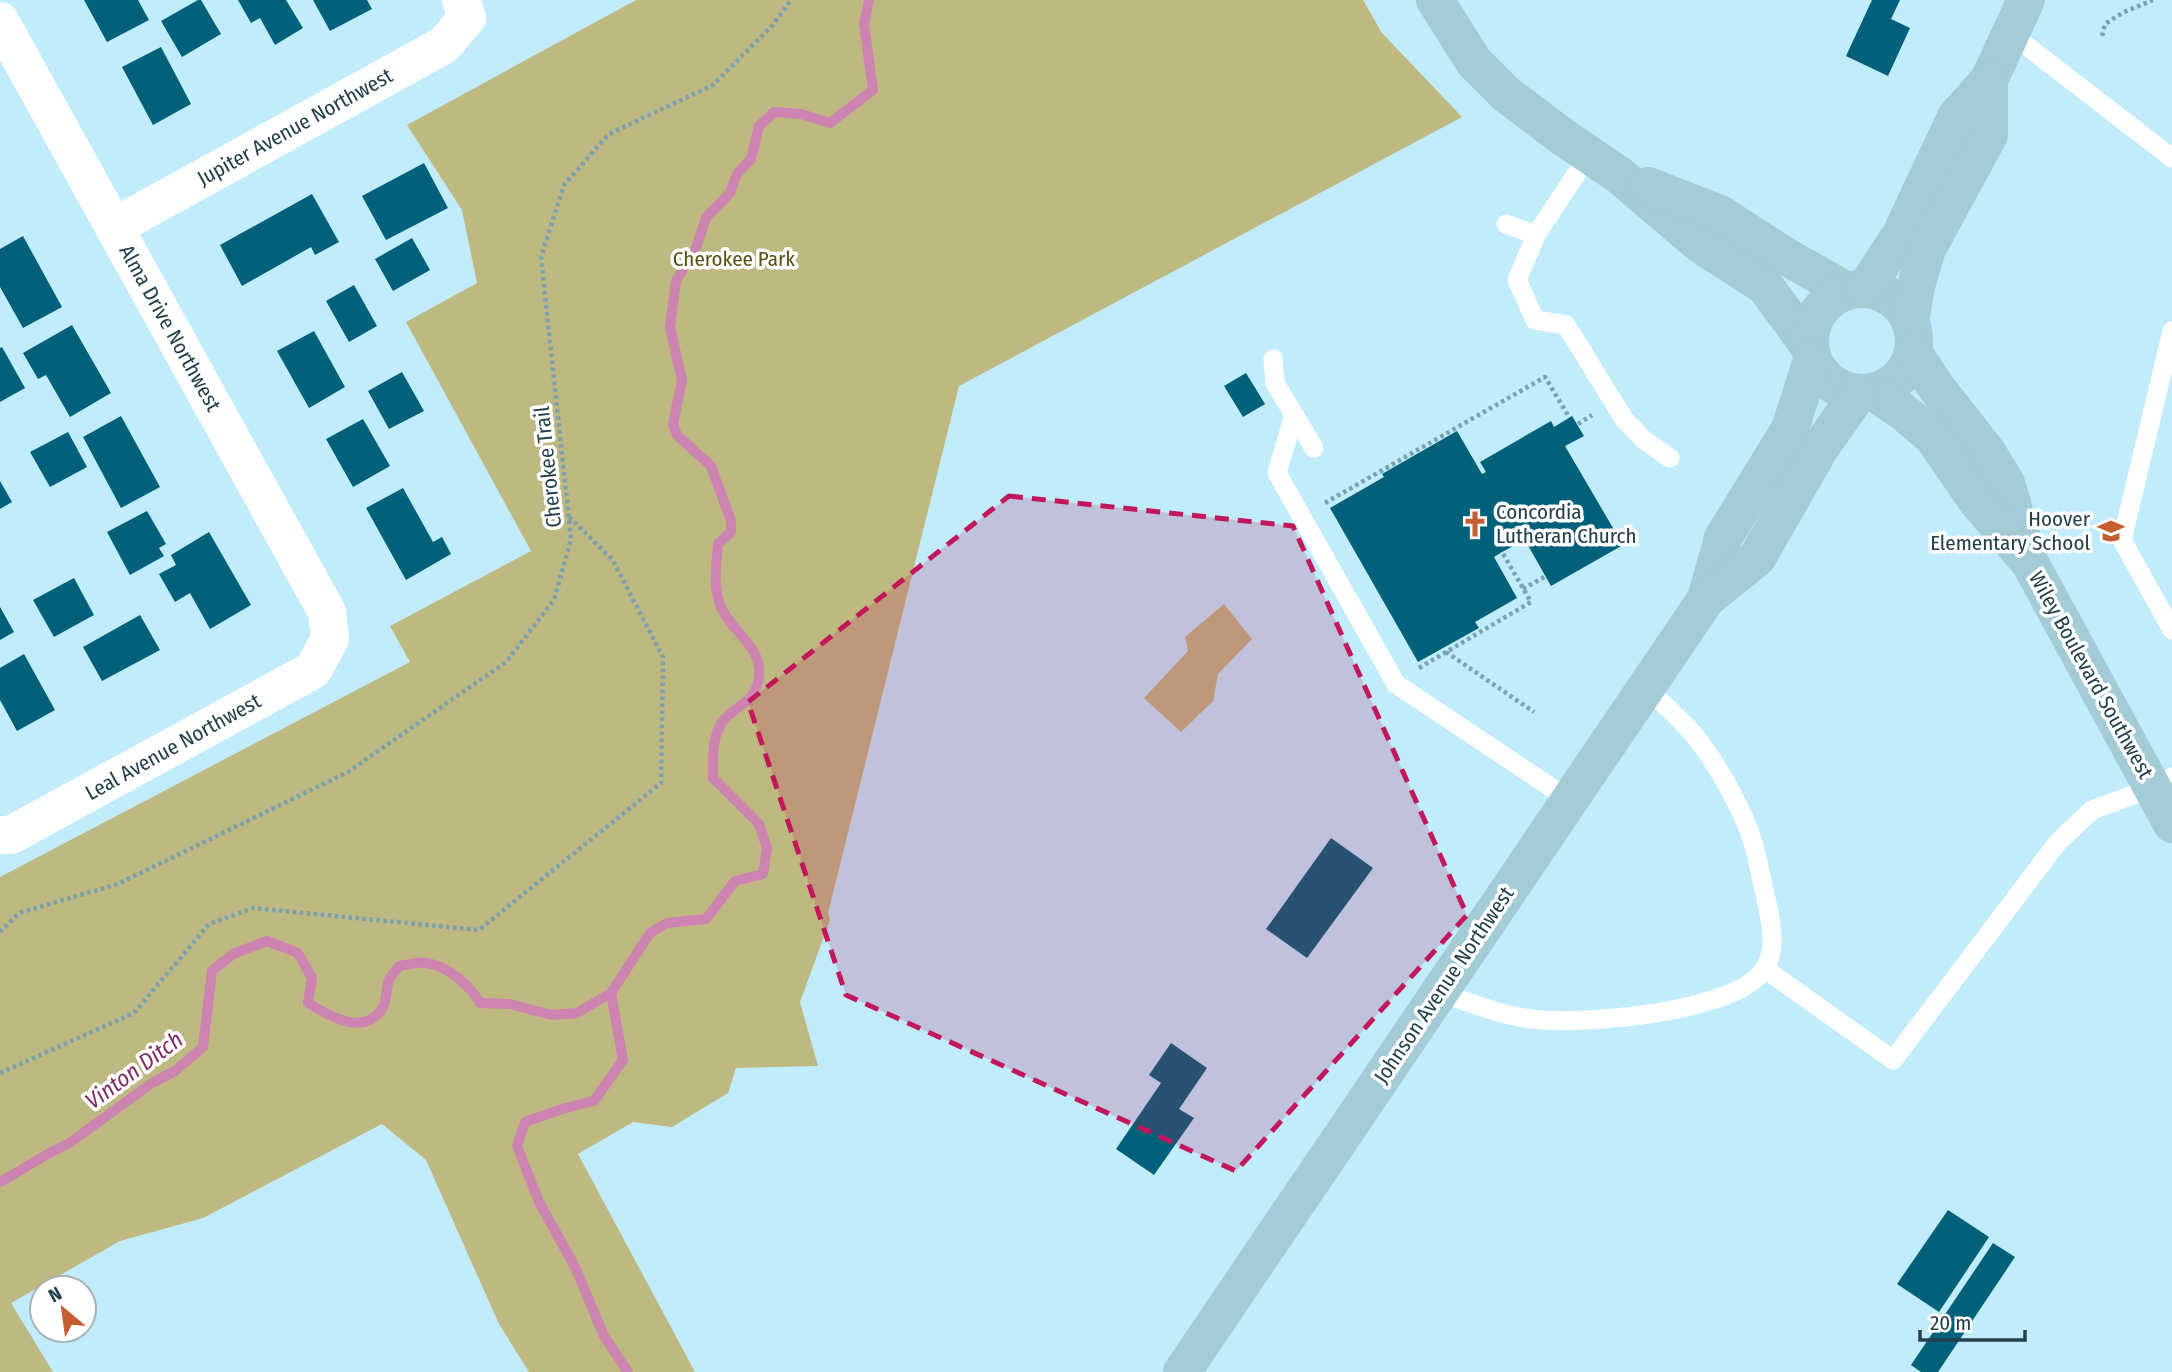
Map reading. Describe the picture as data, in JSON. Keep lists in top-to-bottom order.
{
  "streets": {
    "street": [
      "Jupiter Avenue Northwest",
      "Alma Drive Northwest",
      "Wiley Boulevard Southwest",
      "Leal Avenue Northwest",
      "Johnson Avenue Northwest"
    ],
    "path": ["Cherokee Trail"]
  },
  "crossings": [
    ["Jupiter Avenue Northwest", "Alma Drive Northwest"],
    ["Alma Drive Northwest", "Leal Avenue Northwest"],
    ["Wiley Boulevard Southwest", "Johnson Avenue Northwest"]
  ],
  "water": ["Vinton Ditch"],
  "parks": ["Cherokee Park"],
  "places": {
    "church": ["Concordia Lutheran Church"],
    "school or university": ["Hoover Elementary School"]
  },
  "scale_bar": "20 m",
  "north": "top left"
}
